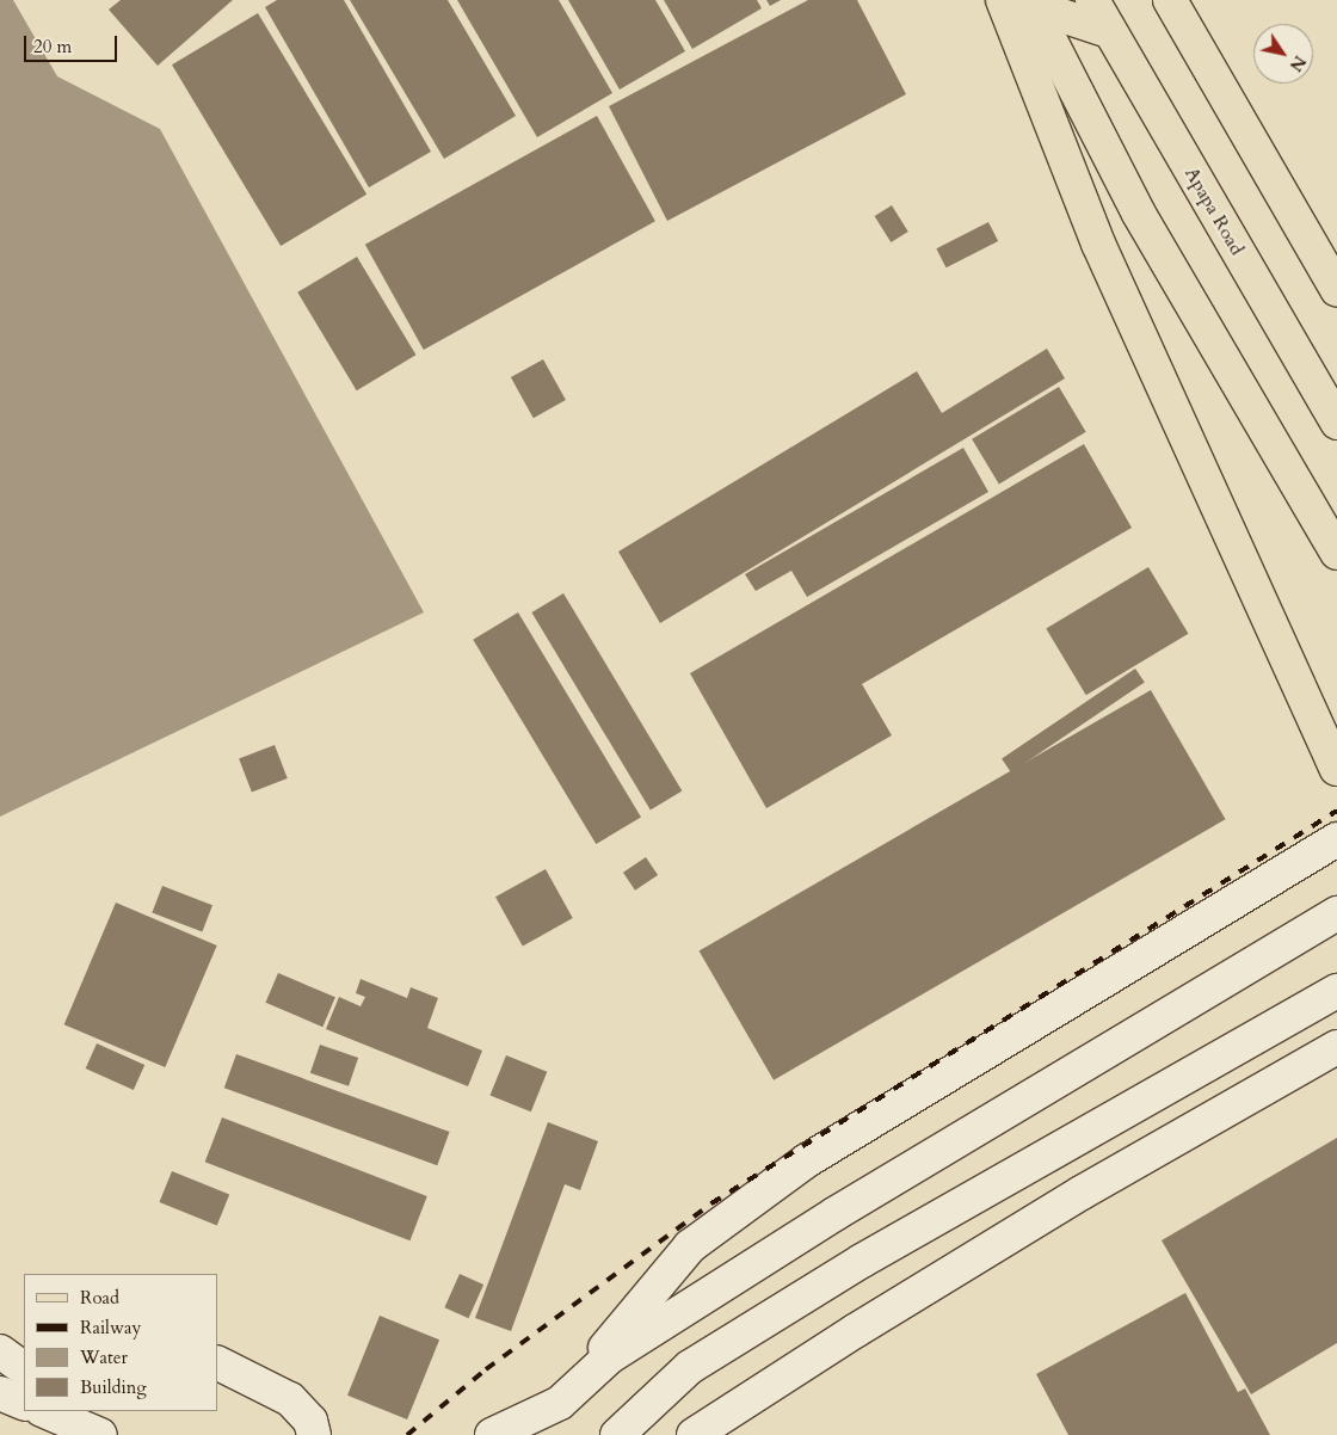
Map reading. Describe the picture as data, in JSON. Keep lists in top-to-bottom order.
{
  "streets": {
    "main road": ["Apapa Road"]
  },
  "legend": [
    "Road",
    "Railway",
    "Water",
    "Building"
  ],
  "scale_bar": "20 m",
  "north": "bottom right"
}
